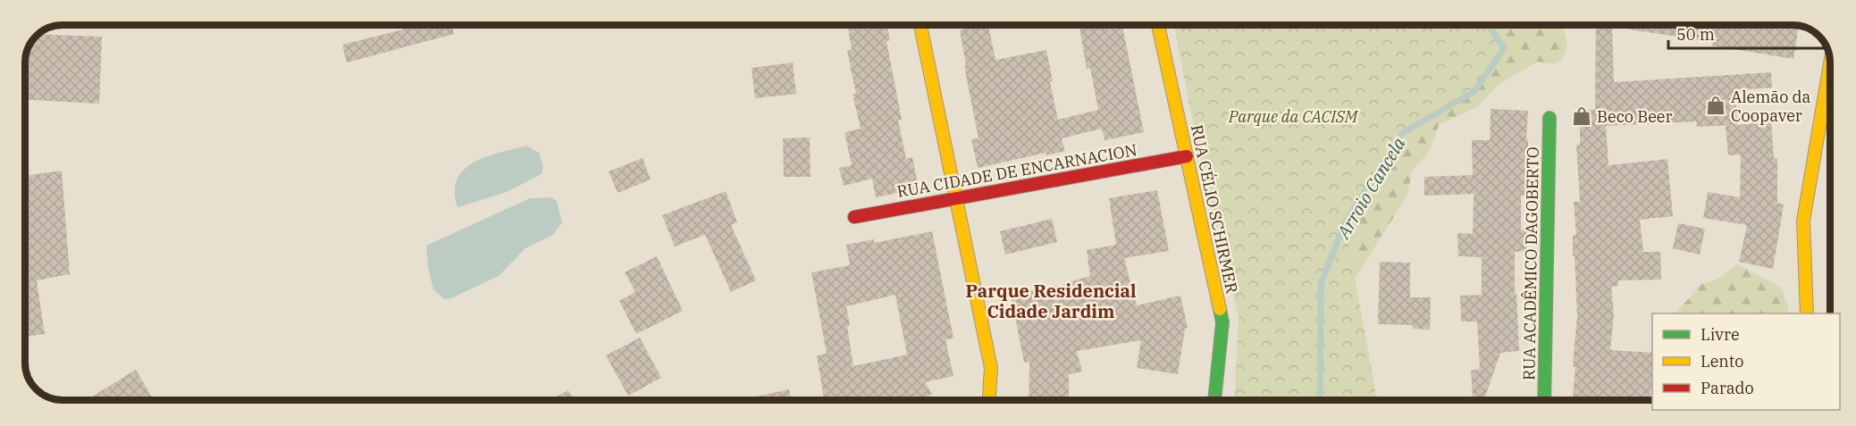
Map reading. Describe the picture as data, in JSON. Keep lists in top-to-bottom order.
{
  "streets": {
    "street": ["RUA CIDADE DE ENCARNACION", "RUA CÉLIO SCHIRMER", "RUA ACADÊMICO DAGOBERTO"]
  },
  "crossings": [
    ["RUA CIDADE DE ENCARNACION", "RUA CÉLIO SCHIRMER"]
  ],
  "districts": ["Parque Residencial Cidade Jardim"],
  "water": ["Arroio Cancela"],
  "parks": ["Parque da CACISM"],
  "places": {
    "shop": ["Alemão da Coopaver", "Beco Beer"]
  },
  "legend": ["Livre", "Lento", "Parado"],
  "scale_bar": "50 m"
}
